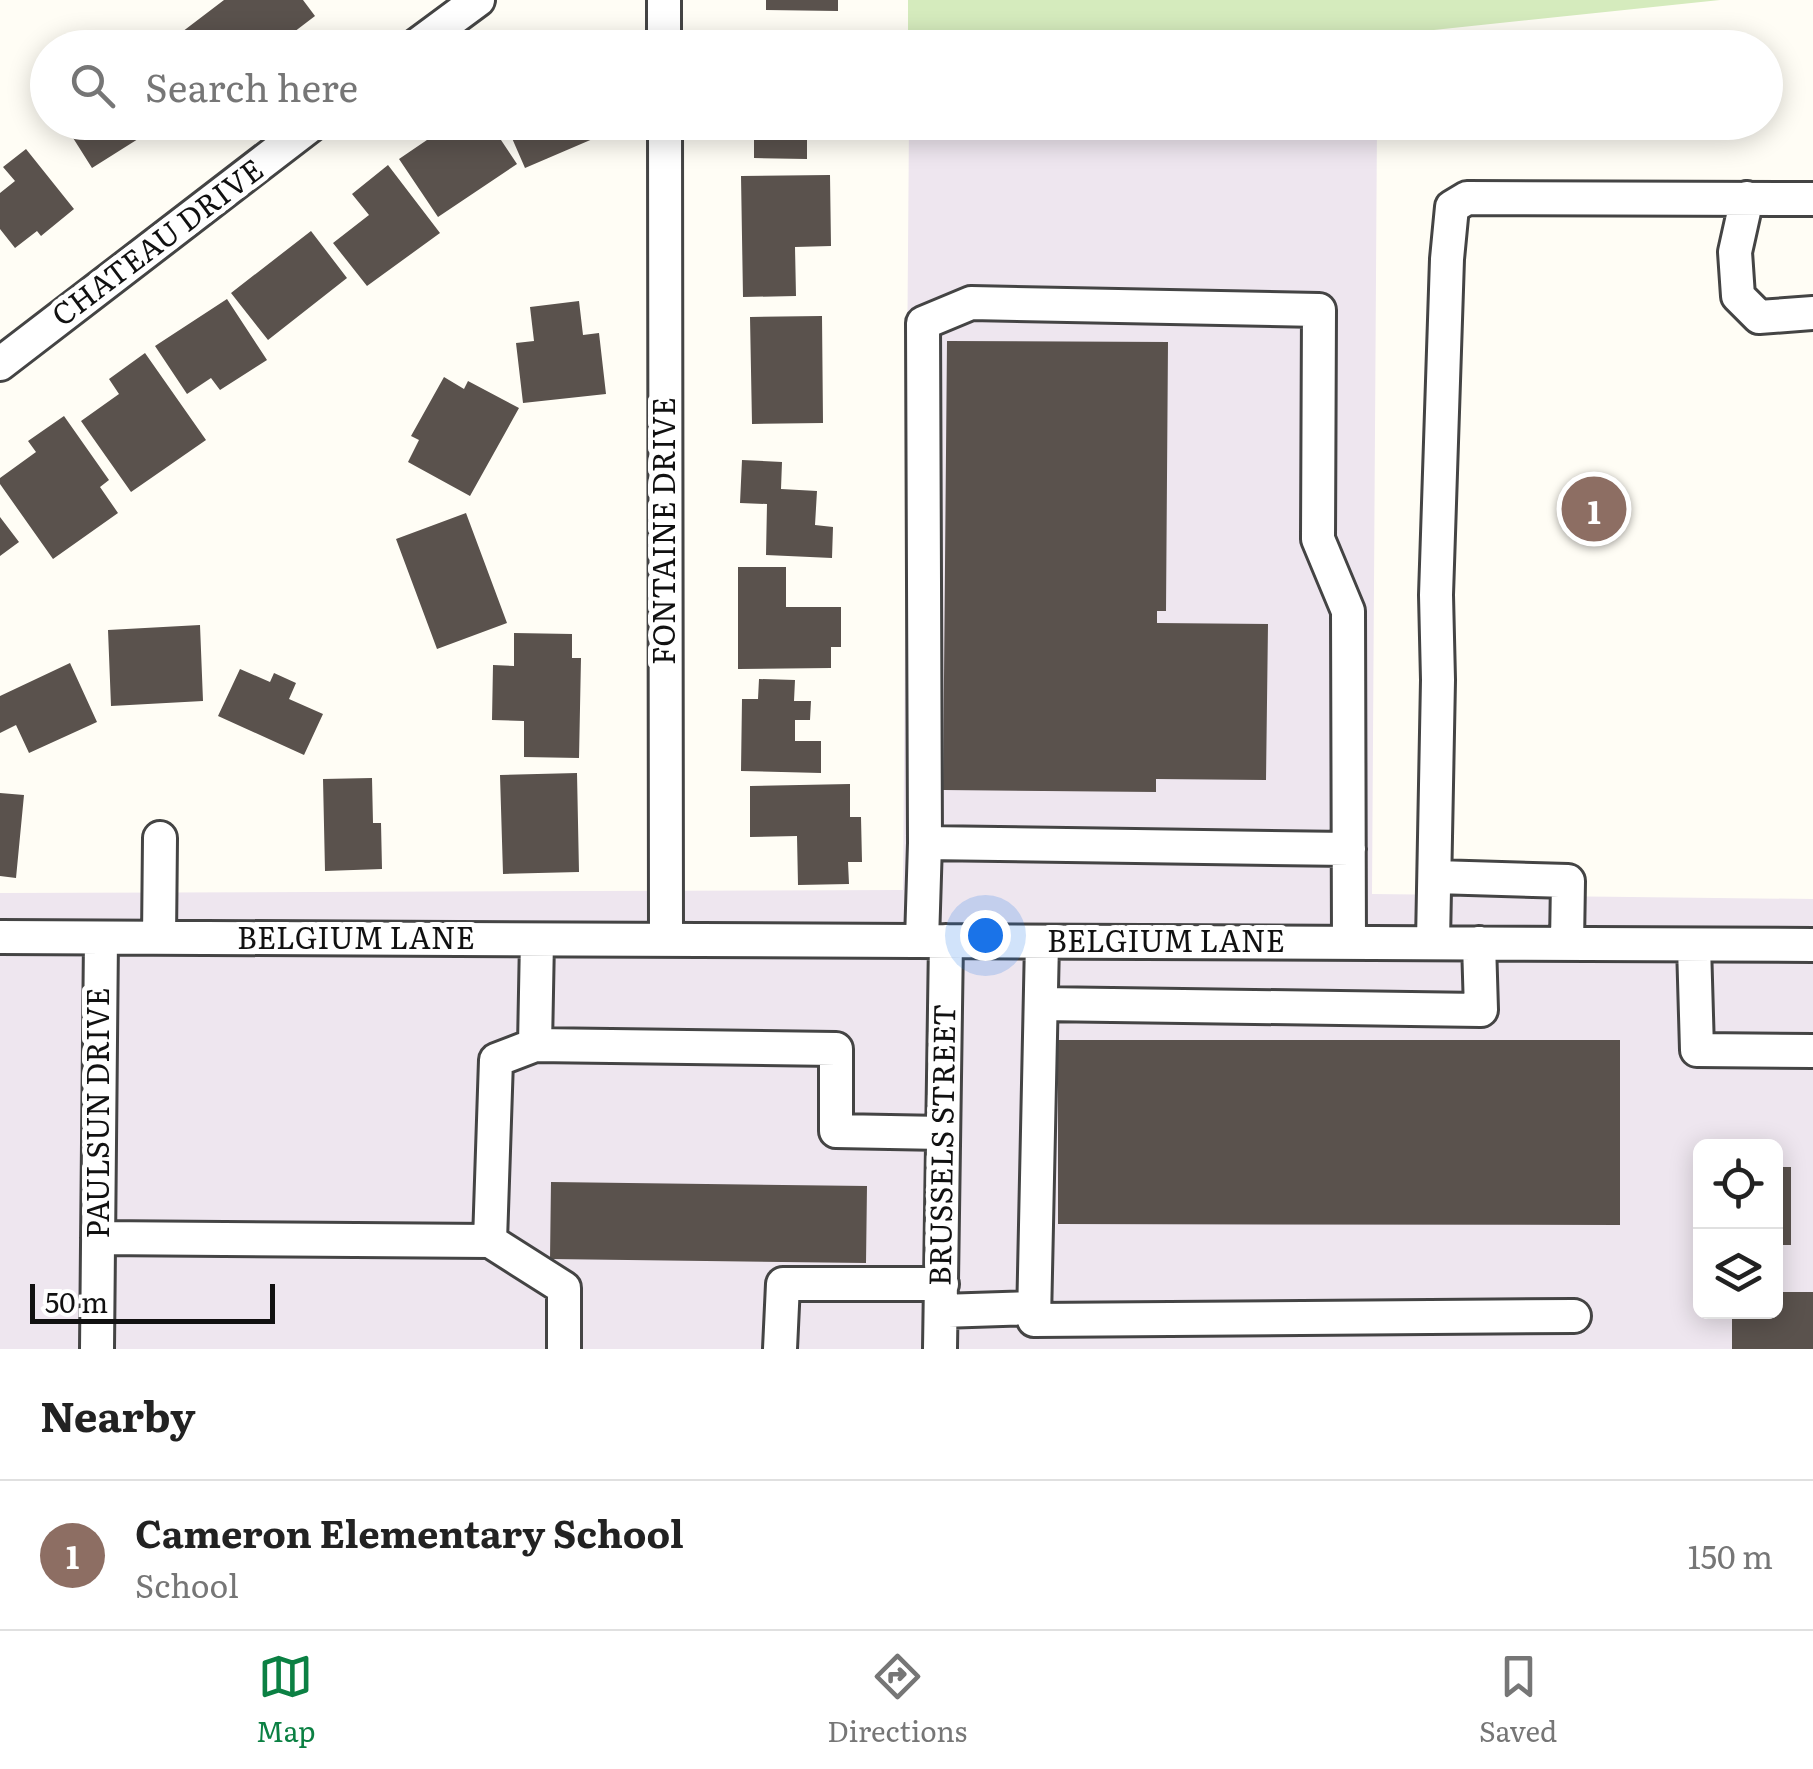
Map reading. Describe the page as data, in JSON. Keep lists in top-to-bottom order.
{
  "streets": {
    "street": [
      "CHATEAU DRIVE",
      "FONTAINE DRIVE",
      "BELGIUM LANE",
      "PAULSUN DRIVE",
      "BRUSSELS STREET"
    ]
  },
  "crossings": [
    ["FONTAINE DRIVE", "BELGIUM LANE"],
    ["BELGIUM LANE", "PAULSUN DRIVE"],
    ["BELGIUM LANE", "BRUSSELS STREET"]
  ],
  "scale_bar": "50 m",
  "page": {
    "search": "Search here",
    "pins": "1",
    "scale": "50 m",
    "heading": "Nearby",
    "list": [
      {
        "mark": "1",
        "name": "Cameron Elementary School",
        "note": "School",
        "value": "150 m"
      }
    ],
    "nav": ["Map", "Directions", "Saved"]
  }
}
